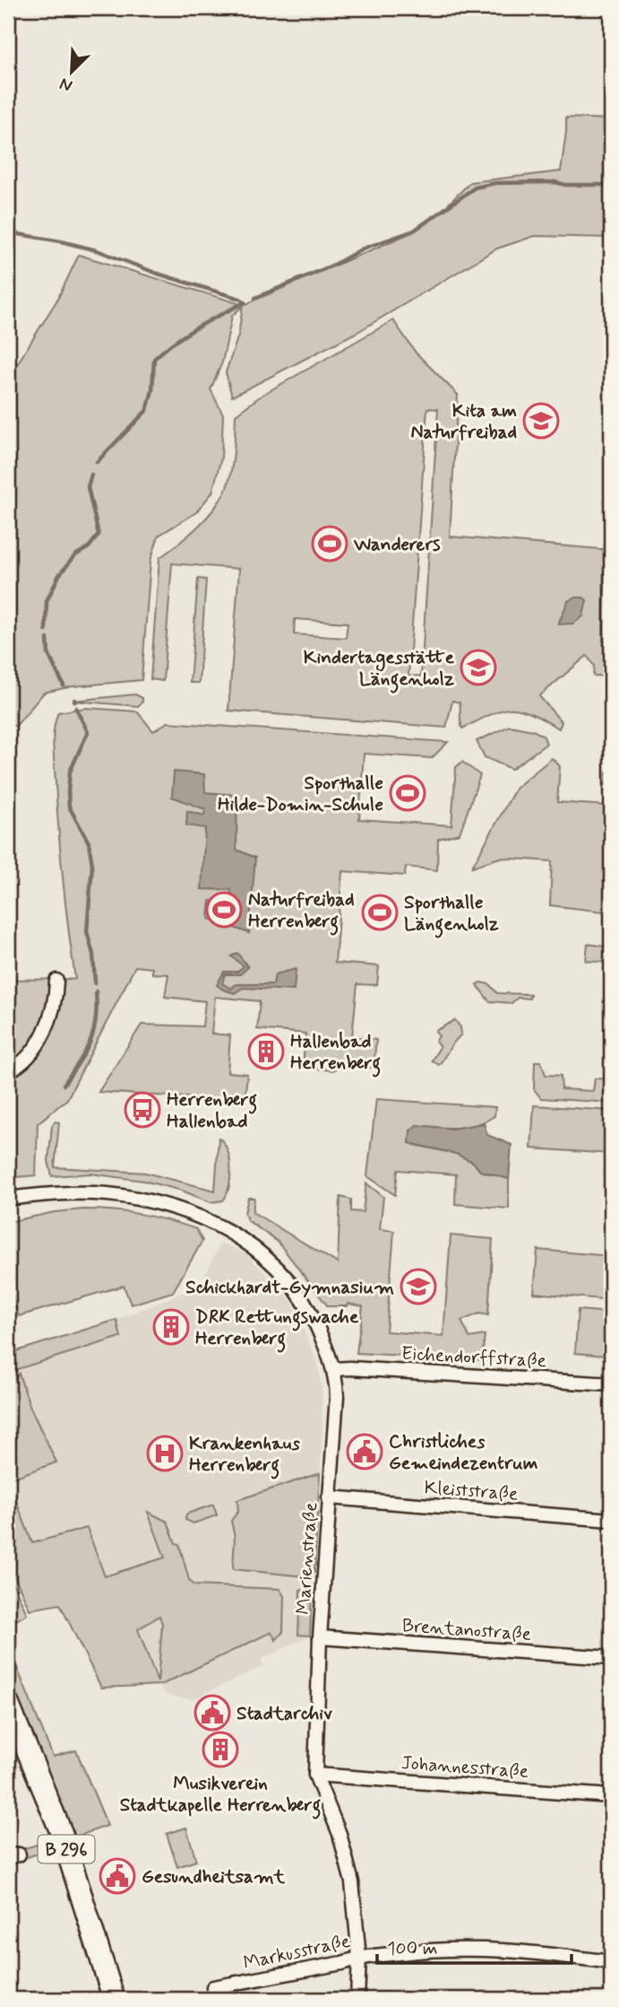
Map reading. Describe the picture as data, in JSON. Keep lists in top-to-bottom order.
{
  "streets": {
    "main road": ["B 296"],
    "street": [
      "Eichendorffstraße",
      "Kleiststraße",
      "Marienstraße",
      "Brentanostraße",
      "Johannesstraße",
      "Markusstraße"
    ]
  },
  "crossings": [
    ["Eichendorffstraße", "Marienstraße"],
    ["Kleiststraße", "Marienstraße"],
    ["Marienstraße", "Brentanostraße"],
    ["Marienstraße", "Johannesstraße"],
    ["Marienstraße", "Markusstraße"]
  ],
  "places": {
    "school or university": ["Kita am Naturfreibad", "Kindertagesstätte Längenholz", "Schickhardt-Gymnasium"],
    "sports": [
      "Wanderers",
      "Sporthalle Hilde-Domin-Schule",
      "Naturfreibad Herrenberg",
      "Sporthalle Längenholz"
    ],
    "building": ["Hallenbad Herrenberg", "DRK Rettungswache Herrenberg", "Musikverein Stadtkapelle Herrenberg"],
    "bus stop": ["Herrenberg Hallenbad"],
    "public building": ["Christliches Gemeindezentrum", "Stadtarchiv", "Gesundheitsamt"],
    "hospital": ["Krankenhaus Herrenberg"]
  },
  "scale_bar": "100 m",
  "north": "bottom left"
}
